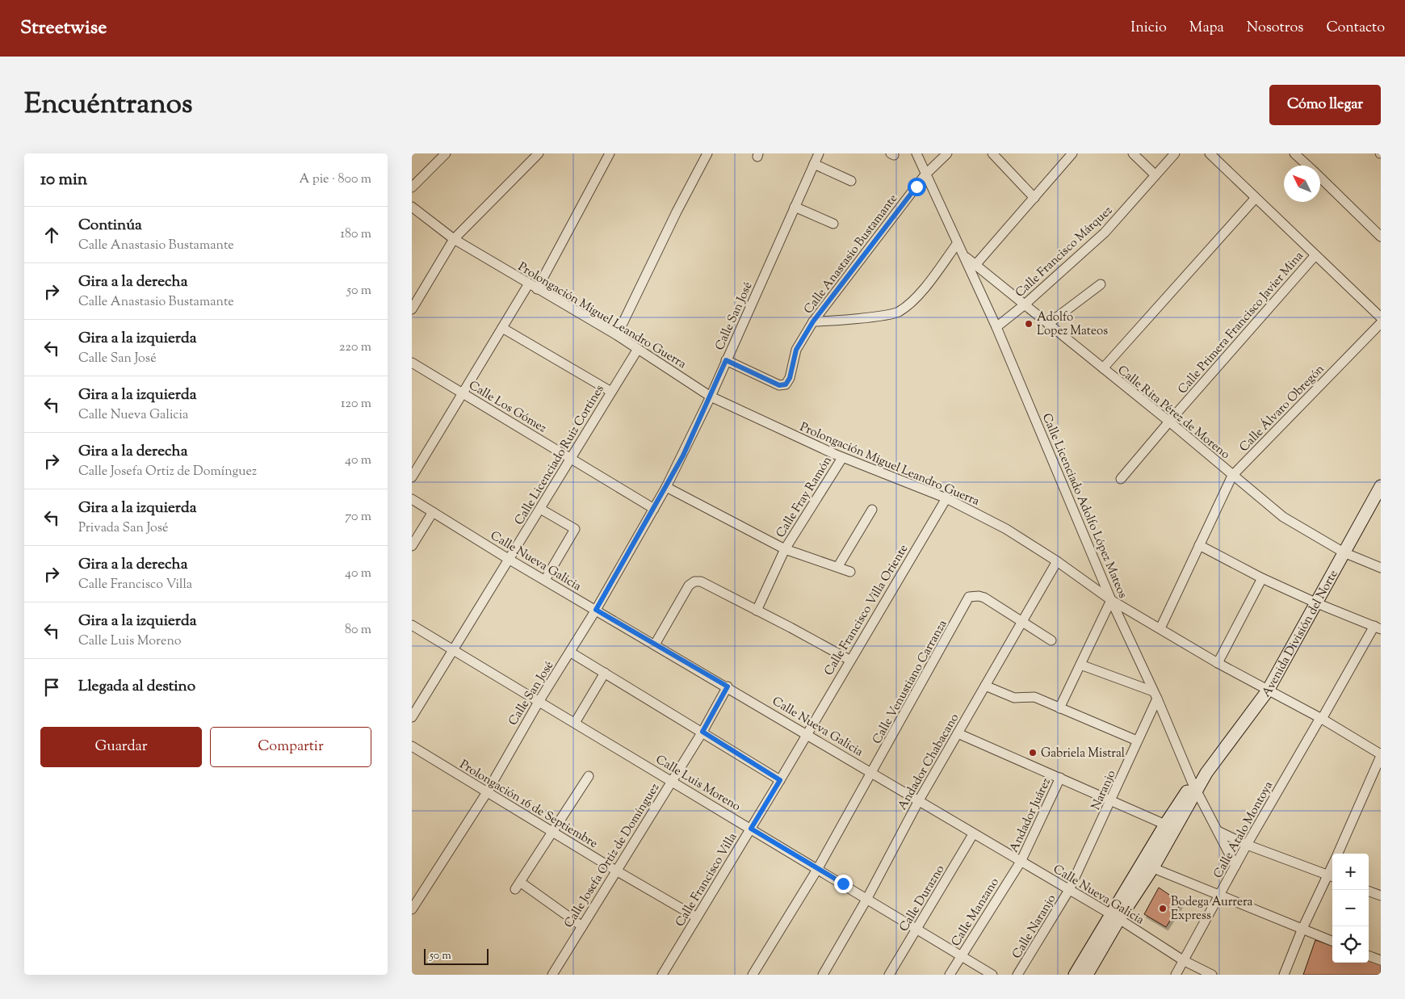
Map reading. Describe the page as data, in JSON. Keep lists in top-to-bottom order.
{
  "streets": {
    "street": [
      "Calle Francisco Márquez",
      "Calle Anastasio Bustamante",
      "Prolongación Miguel Leandro Guerra",
      "Calle San José",
      "Calle Primera Francisco Javier Mina",
      "Calle Los Gómez",
      "Calle Álvaro Obregón",
      "Calle Rita Pérez de Moreno",
      "Calle Licenciado Ruiz Cortines",
      "Calle Fray Ramón",
      "Calle Licenciado Adolfo López Mateos",
      "Calle Nueva Galicia",
      "Calle Francisco Villa Oriente",
      "Avenida División del Norte",
      "Calle Venustiano Carranza",
      "Andador Chabacano",
      "Calle Luis Moreno",
      "Naranjo",
      "Prolongación 16 de Septiembre",
      "Andador Juárez",
      "Calle Atalo Montoya",
      "Calle Josefa Ortiz de Domínguez",
      "Calle Francisco Villa",
      "Calle Durazno",
      "Calle Manzano",
      "Calle Naranjo"
    ]
  },
  "crossings": [
    ["Calle Francisco Márquez", "Calle Rita Pérez de Moreno"],
    ["Calle Francisco Márquez", "Calle Licenciado Adolfo López Mateos"],
    ["Calle Anastasio Bustamante", "Calle San José"],
    ["Calle Anastasio Bustamante", "Calle Licenciado Adolfo López Mateos"],
    ["Prolongación Miguel Leandro Guerra", "Calle San José"],
    ["Prolongación Miguel Leandro Guerra", "Calle Álvaro Obregón"],
    ["Prolongación Miguel Leandro Guerra", "Calle Licenciado Ruiz Cortines"],
    ["Prolongación Miguel Leandro Guerra", "Calle Fray Ramón"],
    ["Prolongación Miguel Leandro Guerra", "Calle Licenciado Adolfo López Mateos"],
    ["Prolongación Miguel Leandro Guerra", "Calle Francisco Villa Oriente"],
    ["Prolongación Miguel Leandro Guerra", "Avenida División del Norte"],
    ["Prolongación Miguel Leandro Guerra", "Andador Chabacano"],
    ["Prolongación Miguel Leandro Guerra", "Calle Atalo Montoya"],
    ["Calle San José", "Calle Los Gómez"],
    ["Calle San José", "Calle Nueva Galicia"],
    ["Calle San José", "Calle Luis Moreno"],
    ["Calle San José", "Prolongación 16 de Septiembre"],
    ["Calle Primera Francisco Javier Mina", "Calle Rita Pérez de Moreno"],
    ["Calle Los Gómez", "Calle Licenciado Ruiz Cortines"],
    ["Calle Álvaro Obregón", "Calle Rita Pérez de Moreno"],
    ["Calle Rita Pérez de Moreno", "Calle Licenciado Adolfo López Mateos"],
    ["Calle Rita Pérez de Moreno", "Avenida División del Norte"],
    ["Calle Licenciado Ruiz Cortines", "Calle Nueva Galicia"],
    ["Calle Licenciado Ruiz Cortines", "Calle Luis Moreno"],
    ["Calle Licenciado Adolfo López Mateos", "Avenida División del Norte"],
    ["Calle Licenciado Adolfo López Mateos", "Naranjo"],
    ["Calle Licenciado Adolfo López Mateos", "Calle Atalo Montoya"],
    ["Calle Nueva Galicia", "Calle Francisco Villa Oriente"],
    ["Calle Nueva Galicia", "Avenida División del Norte"],
    ["Calle Nueva Galicia", "Calle Venustiano Carranza"],
    ["Calle Nueva Galicia", "Andador Chabacano"],
    ["Calle Nueva Galicia", "Naranjo"],
    ["Calle Nueva Galicia", "Andador Juárez"],
    ["Calle Nueva Galicia", "Calle Atalo Montoya"],
    ["Calle Nueva Galicia", "Calle Josefa Ortiz de Domínguez"],
    ["Calle Nueva Galicia", "Calle Francisco Villa"],
    ["Calle Nueva Galicia", "Calle Durazno"],
    ["Calle Nueva Galicia", "Calle Manzano"],
    ["Calle Nueva Galicia", "Calle Naranjo"],
    ["Calle Francisco Villa Oriente", "Calle Francisco Villa"],
    ["Calle Venustiano Carranza", "Andador Chabacano"],
    ["Calle Venustiano Carranza", "Calle Luis Moreno"],
    ["Andador Chabacano", "Calle Luis Moreno"],
    ["Calle Luis Moreno", "Calle Josefa Ortiz de Domínguez"],
    ["Calle Luis Moreno", "Calle Francisco Villa"],
    ["Calle Luis Moreno", "Calle Durazno"],
    ["Calle Luis Moreno", "Calle Manzano"],
    ["Naranjo", "Calle Naranjo"],
    ["Prolongación 16 de Septiembre", "Calle Josefa Ortiz de Domínguez"],
    ["Prolongación 16 de Septiembre", "Calle Francisco Villa"],
    ["Andador Juárez", "Calle Manzano"]
  ],
  "places": ["Adolfo Lopez Mateos", "Gabriela Mistral", "Bodega Aurrera Express"],
  "scale_bar": "50 m",
  "north": "top left",
  "page": {
    "header": "Streetwise",
    "nav": [
      "Inicio",
      "Mapa",
      "Nosotros",
      "Contacto"
    ],
    "title": "Encuéntranos",
    "buttons": [
      "Cómo llegar",
      ["Guardar", "Compartir"]
    ],
    "heading": ["10 min", "A pie · 800 m"],
    "list": [
      ["Continúa", "Calle Anastasio Bustamante", "180 m"],
      ["Gira a la derecha", "Calle Anastasio Bustamante", "50 m"],
      ["Gira a la izquierda", "Calle San José", "220 m"],
      ["Gira a la izquierda", "Calle Nueva Galicia", "120 m"],
      ["Gira a la derecha", "Calle Josefa Ortiz de Domínguez", "40 m"],
      ["Gira a la izquierda", "Privada San José", "70 m"],
      ["Gira a la derecha", "Calle Francisco Villa", "40 m"],
      ["Gira a la izquierda", "Calle Luis Moreno", "80 m"],
      "Llegada al destino"
    ],
    "map_buttons": ["+", "−"],
    "scale": "50 m"
  }
}
